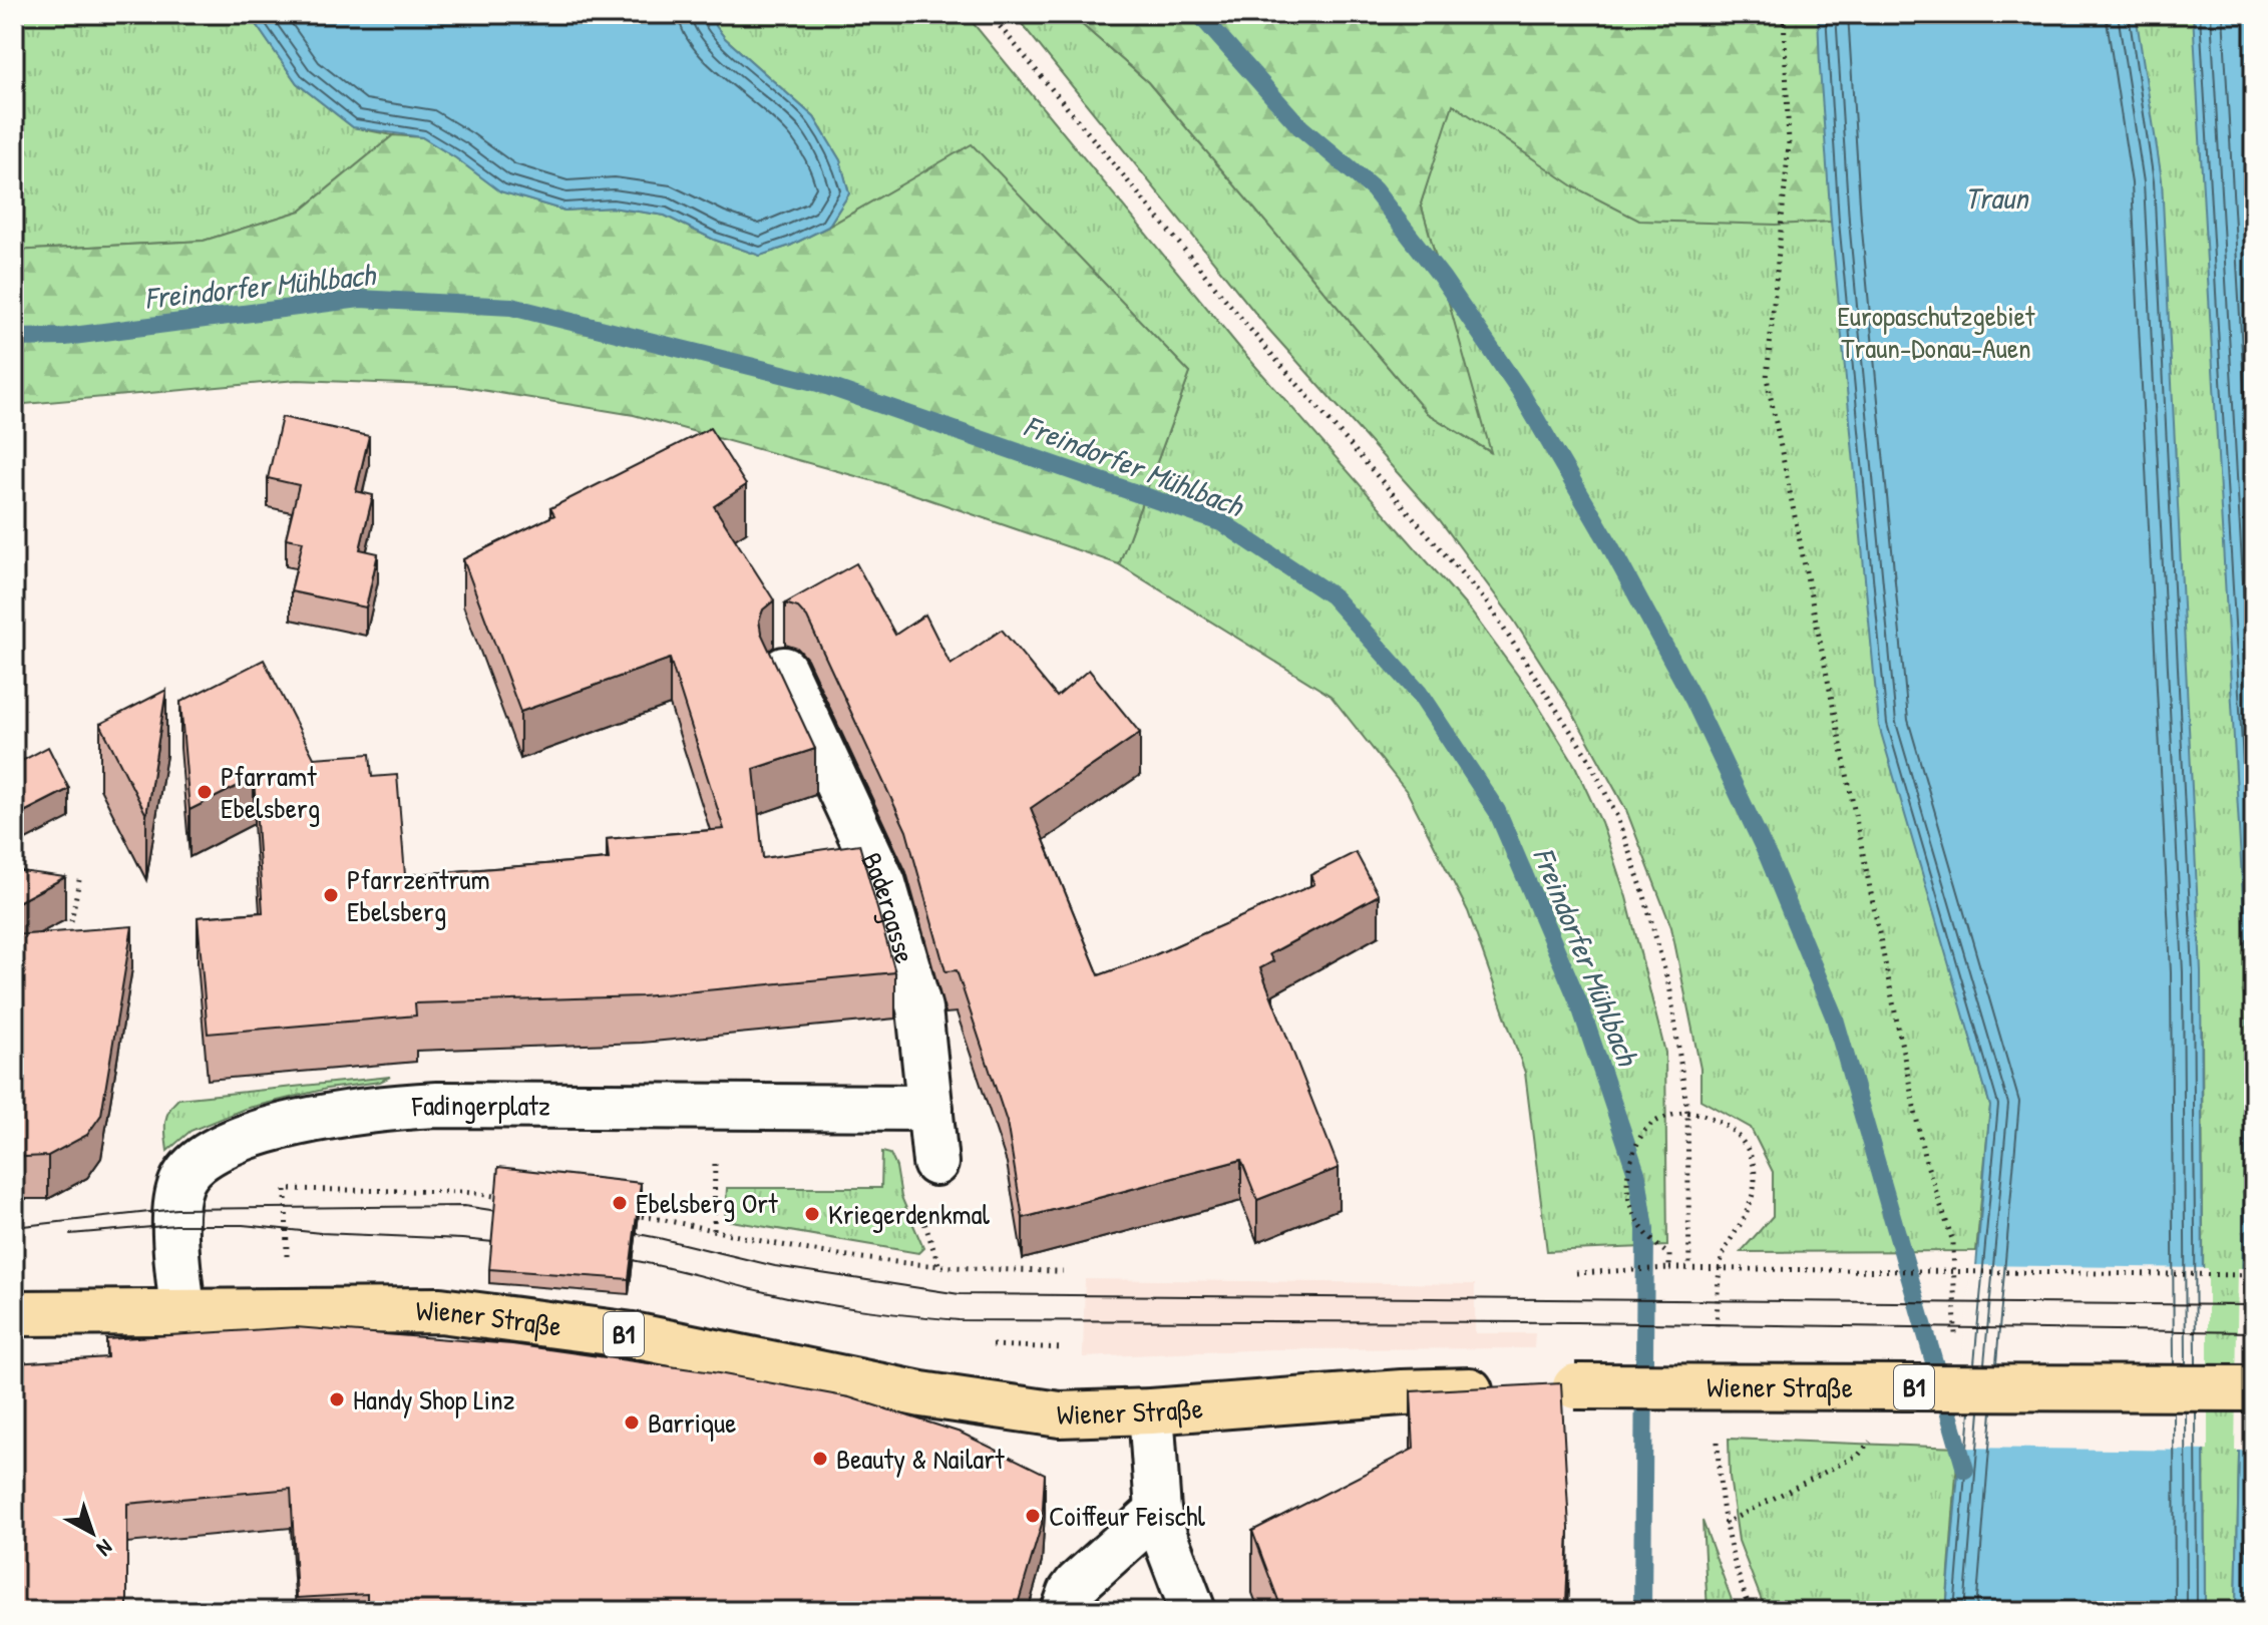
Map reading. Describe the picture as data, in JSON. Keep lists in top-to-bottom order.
{
  "streets": {
    "main road": ["Wiener Straße", "B1"],
    "street": ["Badergasse", "Fadingerplatz"]
  },
  "crossings": [
    ["Badergasse", "Fadingerplatz"],
    ["Fadingerplatz", "Wiener Straße"]
  ],
  "water": ["Traun", "Freindorfer Mühlbach"],
  "parks": ["Europaschutzgebiet Traun-Donau-Auen"],
  "places": [
    "Pfarramt Ebelsberg",
    "Pfarrzentrum Ebelsberg",
    "Ebelsberg Ort",
    "Kriegerdenkmal",
    "Handy Shop Linz",
    "Barrique",
    "Beauty & Nailart",
    "Coiffeur Feischl"
  ],
  "north": "bottom right"
}
